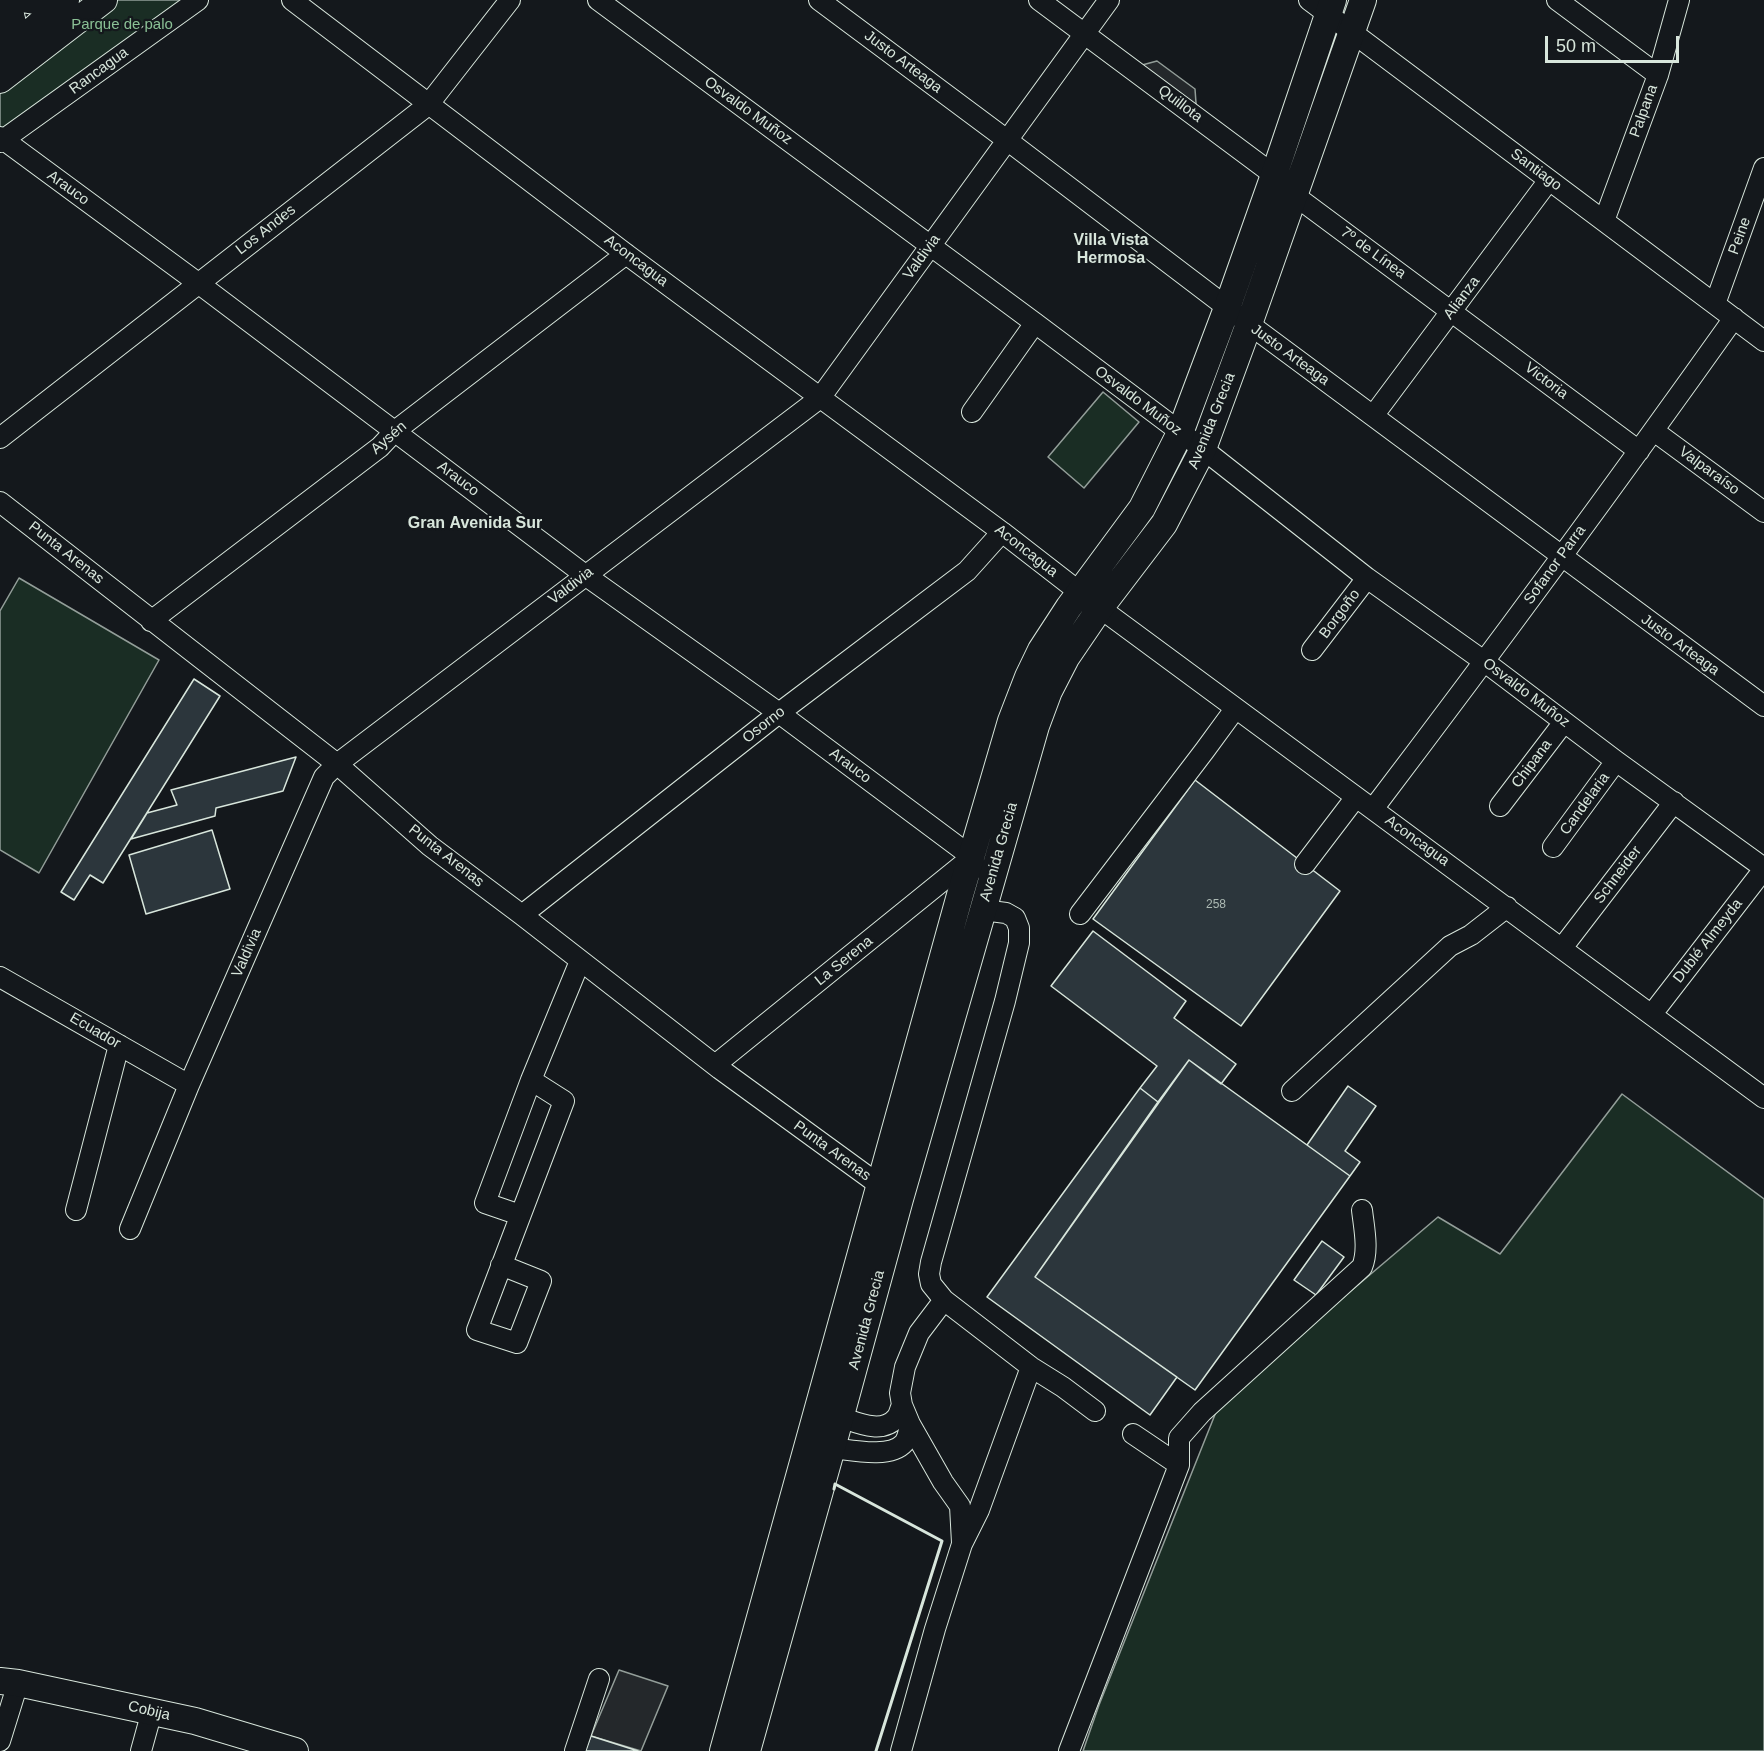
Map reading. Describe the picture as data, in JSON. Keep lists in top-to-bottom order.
{
  "streets": {
    "main road": ["Avenida Grecia", "Cobija"],
    "street": [
      "Justo Arteaga",
      "Rancagua",
      "Quillota",
      "Osvaldo Muñoz",
      "Palpana",
      "Santiago",
      "Arauco",
      "Los Andes",
      "Peine",
      "7º de Línea",
      "Valdivia",
      "Aconcagua",
      "Alianza",
      "Victoria",
      "Aysén",
      "Valparaíso",
      "Punta Arenas",
      "Sofanor Parra",
      "Borgoño",
      "Osorno",
      "Chipana",
      "Candelaria",
      "Schneider",
      "Dublé Almeyda",
      "La Serena",
      "Ecuador"
    ]
  },
  "crossings": [
    ["Justo Arteaga", "Valdivia"],
    ["Justo Arteaga", "Alianza"],
    ["Justo Arteaga", "Avenida Grecia"],
    ["Justo Arteaga", "Sofanor Parra"],
    ["Rancagua", "Arauco"],
    ["Quillota", "Valdivia"],
    ["Quillota", "Avenida Grecia"],
    ["Osvaldo Muñoz", "Valdivia"],
    ["Osvaldo Muñoz", "Avenida Grecia"],
    ["Osvaldo Muñoz", "Sofanor Parra"],
    ["Osvaldo Muñoz", "Borgoño"],
    ["Osvaldo Muñoz", "Chipana"],
    ["Osvaldo Muñoz", "Candelaria"],
    ["Osvaldo Muñoz", "Schneider"],
    ["Osvaldo Muñoz", "Dublé Almeyda"],
    ["Palpana", "Santiago"],
    ["Santiago", "Peine"],
    ["Santiago", "Alianza"],
    ["Santiago", "Avenida Grecia"],
    ["Santiago", "Sofanor Parra"],
    ["Arauco", "Los Andes"],
    ["Arauco", "Valdivia"],
    ["Arauco", "Avenida Grecia"],
    ["Arauco", "Aysén"],
    ["Arauco", "Osorno"],
    ["Arauco", "La Serena"],
    ["Los Andes", "Aconcagua"],
    ["7º de Línea", "Alianza"],
    ["7º de Línea", "Victoria"],
    ["7º de Línea", "Avenida Grecia"],
    ["Valdivia", "Aconcagua"],
    ["Valdivia", "Punta Arenas"],
    ["Valdivia", "Ecuador"],
    ["Aconcagua", "Avenida Grecia"],
    ["Aconcagua", "Aysén"],
    ["Aconcagua", "Sofanor Parra"],
    ["Aconcagua", "Osorno"],
    ["Aconcagua", "Schneider"],
    ["Aconcagua", "Dublé Almeyda"],
    ["Alianza", "Victoria"],
    ["Victoria", "Sofanor Parra"],
    ["Avenida Grecia", "Punta Arenas"],
    ["Avenida Grecia", "La Serena"],
    ["Aysén", "Punta Arenas"],
    ["Valparaíso", "Sofanor Parra"],
    ["Punta Arenas", "Osorno"],
    ["Punta Arenas", "La Serena"]
  ],
  "districts": ["Villa Vista Hermosa", "Gran Avenida Sur"],
  "parks": ["Parque de palo"],
  "house_numbers": ["258"],
  "scale_bar": "50 m"
}
